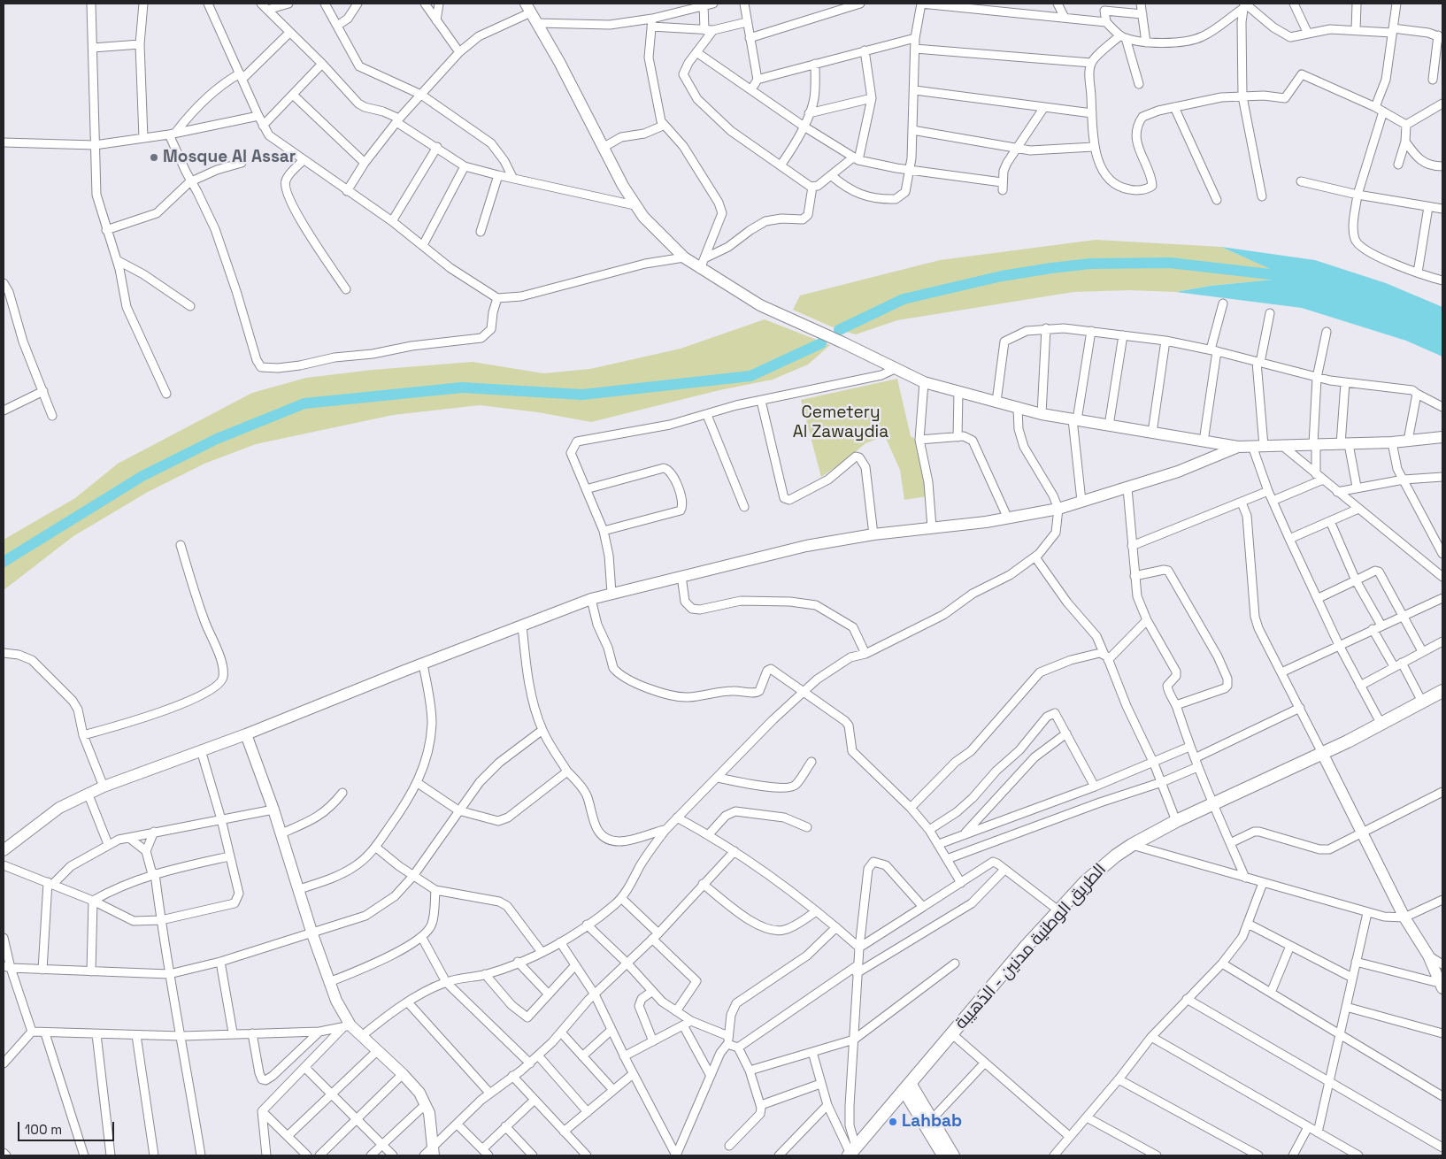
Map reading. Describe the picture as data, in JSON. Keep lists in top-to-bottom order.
{
  "streets": {
    "main road": ["الطريق الوطنية مدنين - الذهيبة"]
  },
  "parks": ["Cemetery Al Zawaydia"],
  "places": ["Mosque Al Assar", "Lahbab"],
  "scale_bar": "100 m"
}
